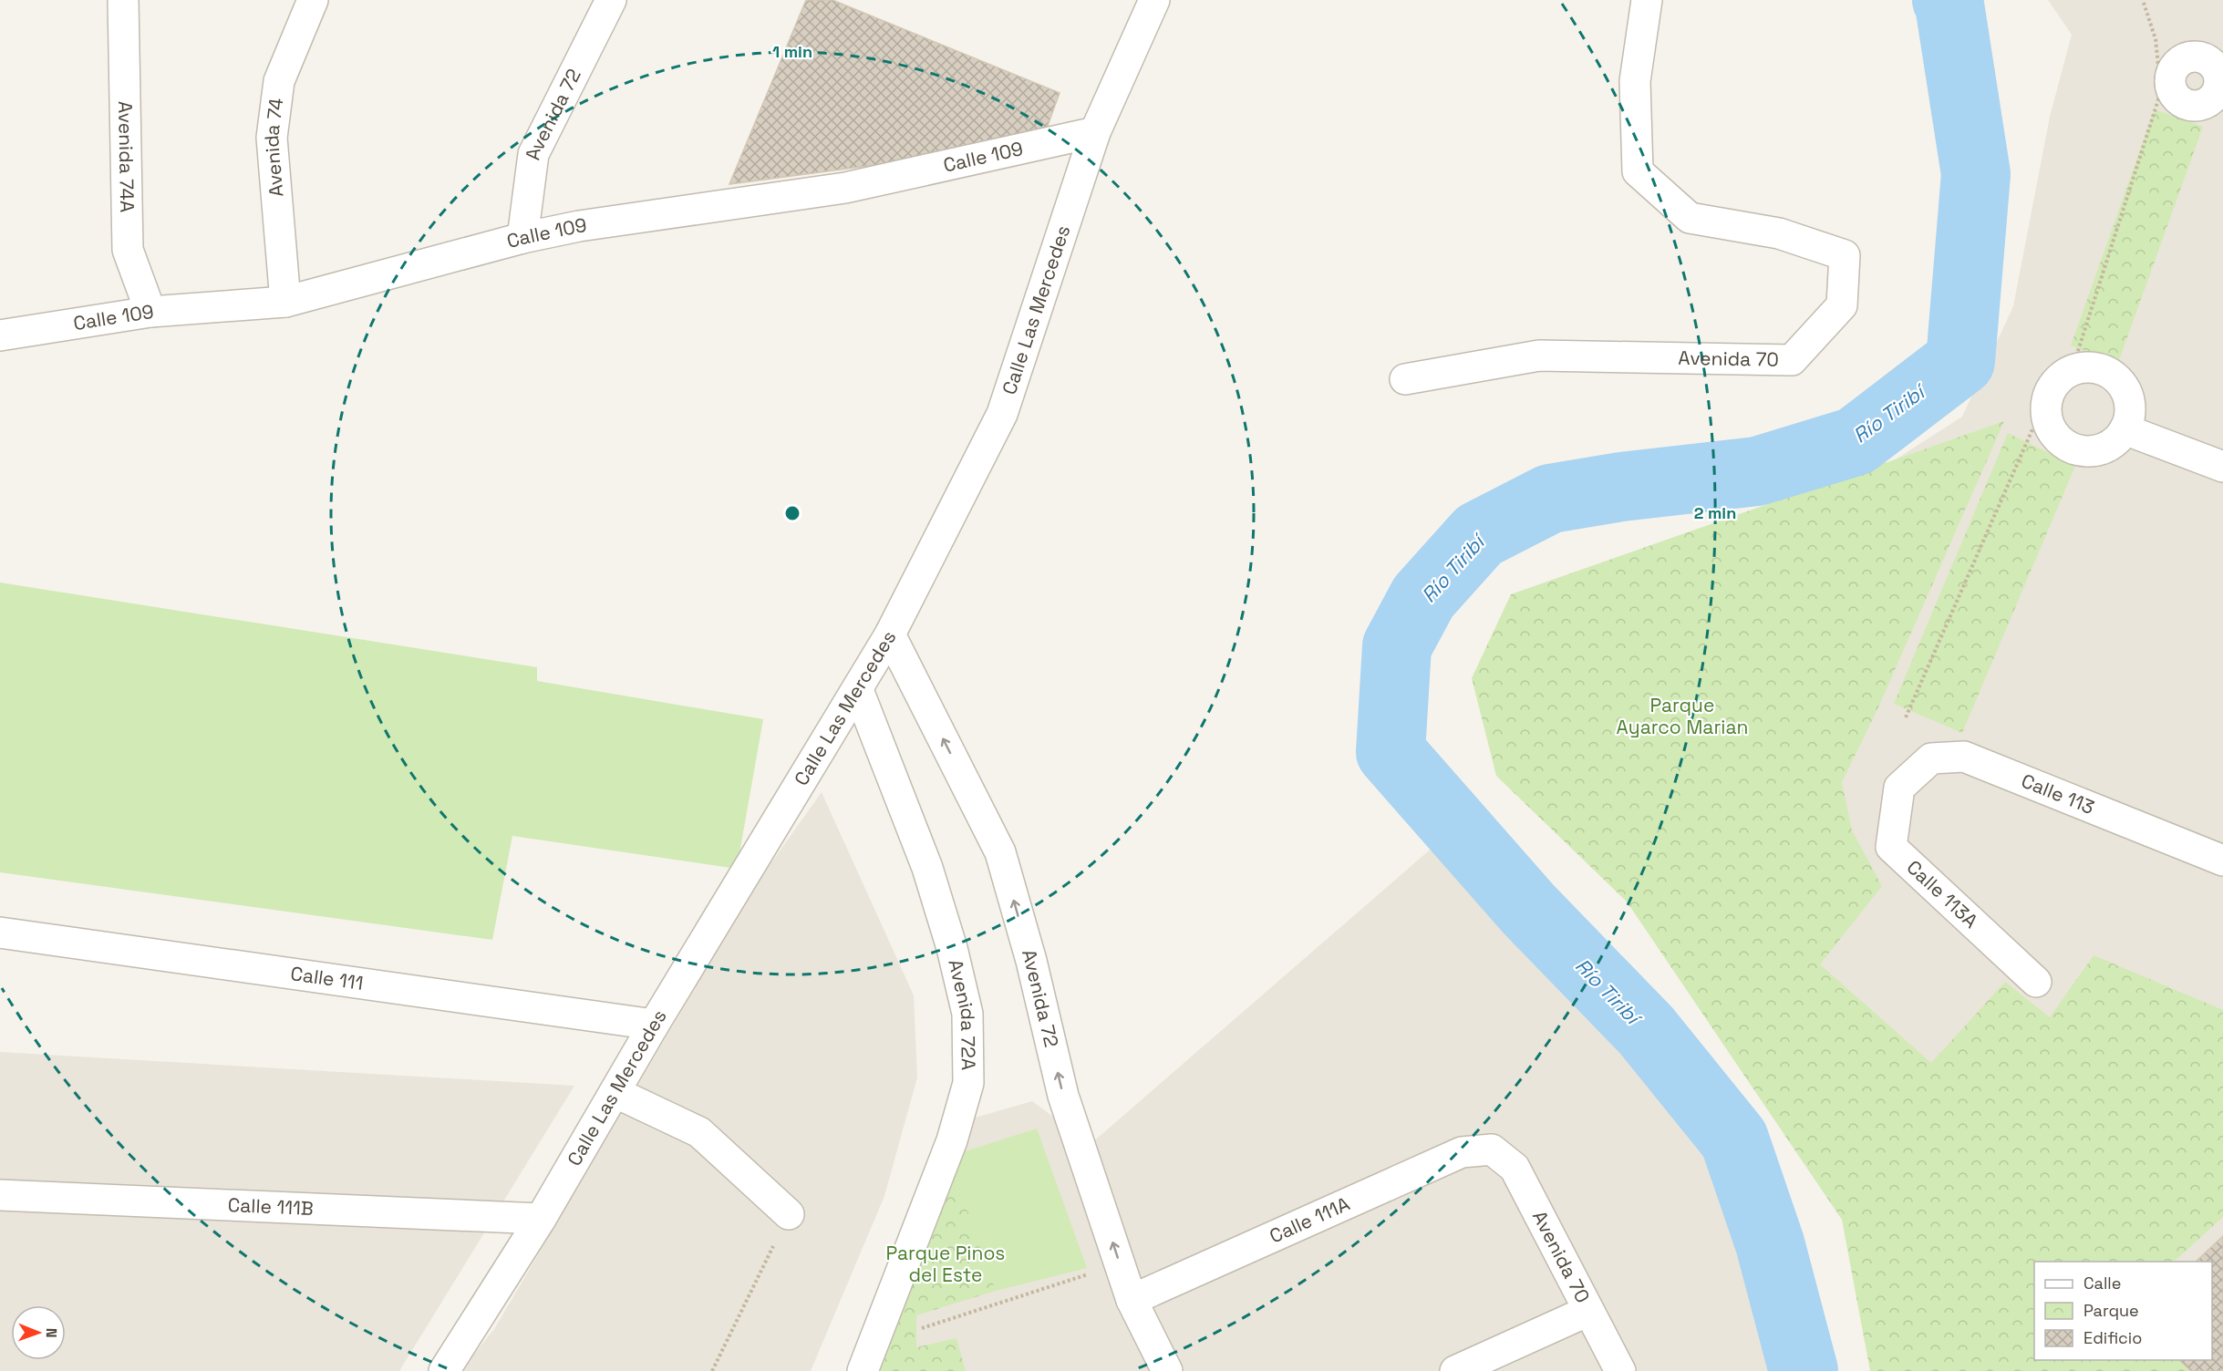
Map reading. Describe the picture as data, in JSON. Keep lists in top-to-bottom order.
{
  "streets": {
    "street": [
      "Avenida 72",
      "Avenida 74",
      "Calle 109",
      "Avenida 74A",
      "Calle Las Mercedes",
      "Avenida 70",
      "Calle 113",
      "Calle 113A",
      "Calle 111",
      "Avenida 72A",
      "Calle 111B",
      "Calle 111A"
    ]
  },
  "crossings": [
    ["Avenida 72", "Calle 109"],
    ["Avenida 72", "Calle Las Mercedes"],
    ["Avenida 72", "Calle 111A"],
    ["Avenida 74", "Calle 109"],
    ["Calle 109", "Avenida 74A"],
    ["Calle 109", "Calle Las Mercedes"],
    ["Calle Las Mercedes", "Calle 111"],
    ["Calle Las Mercedes", "Avenida 72A"],
    ["Calle Las Mercedes", "Calle 111B"],
    ["Avenida 70", "Calle 111A"],
    ["Calle 113", "Calle 113A"]
  ],
  "one_way": ["Avenida 72"],
  "water": ["Río Tiribí"],
  "parks": ["Parque Ayarco Marian", "Parque Pinos del Este"],
  "legend": ["Calle", "Parque", "Edificio"],
  "north": "right",
  "rings": ["1 min", "2 min"]
}
